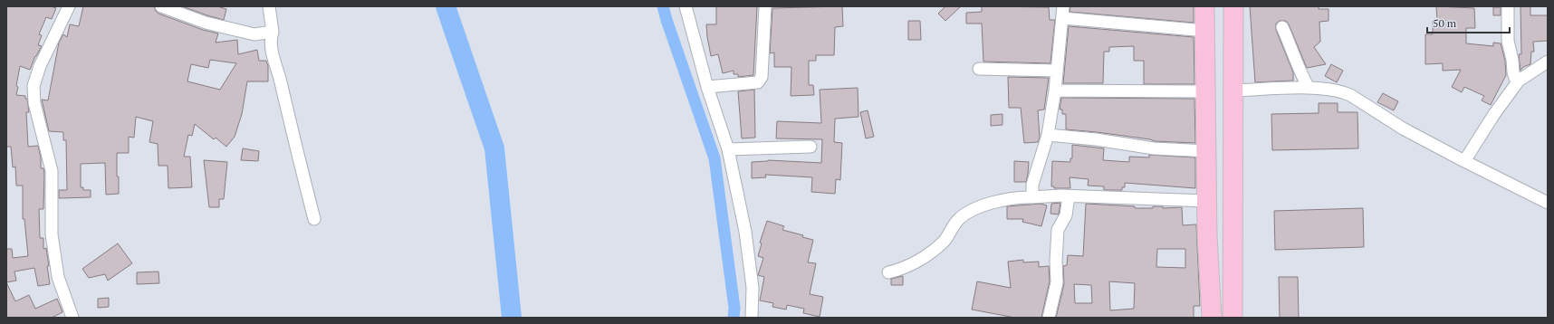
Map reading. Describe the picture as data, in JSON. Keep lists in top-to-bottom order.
{
  "scale_bar": "50 m"
}
